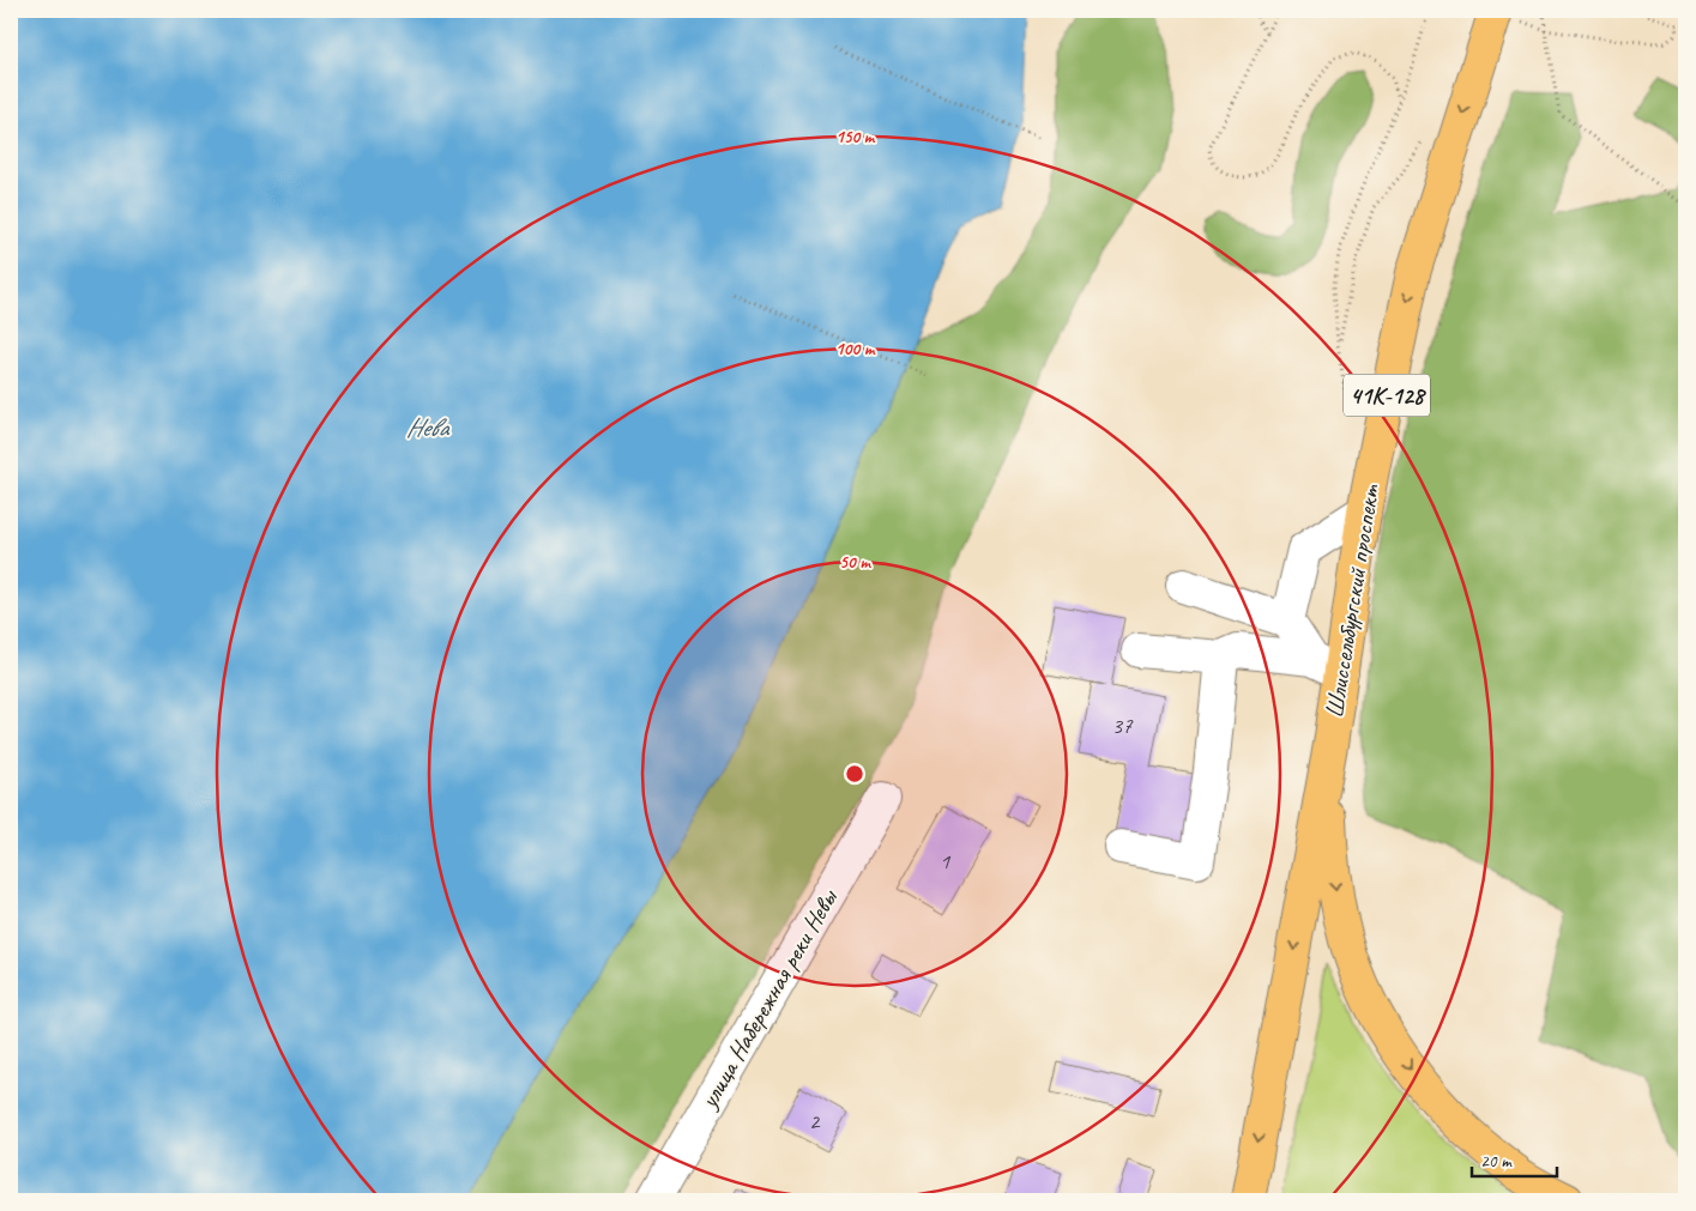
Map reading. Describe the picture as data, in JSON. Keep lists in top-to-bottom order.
{
  "streets": {
    "main road": ["41К-128", "Шлиссельбургский проспект"],
    "street": ["улица Набережная реки Невы"]
  },
  "one_way": ["Шлиссельбургский проспект"],
  "water": ["Нева"],
  "house_numbers": ["37", "1", "2"],
  "scale_bar": "20 m",
  "rings": ["150 m", "100 m", "50 m"]
}
